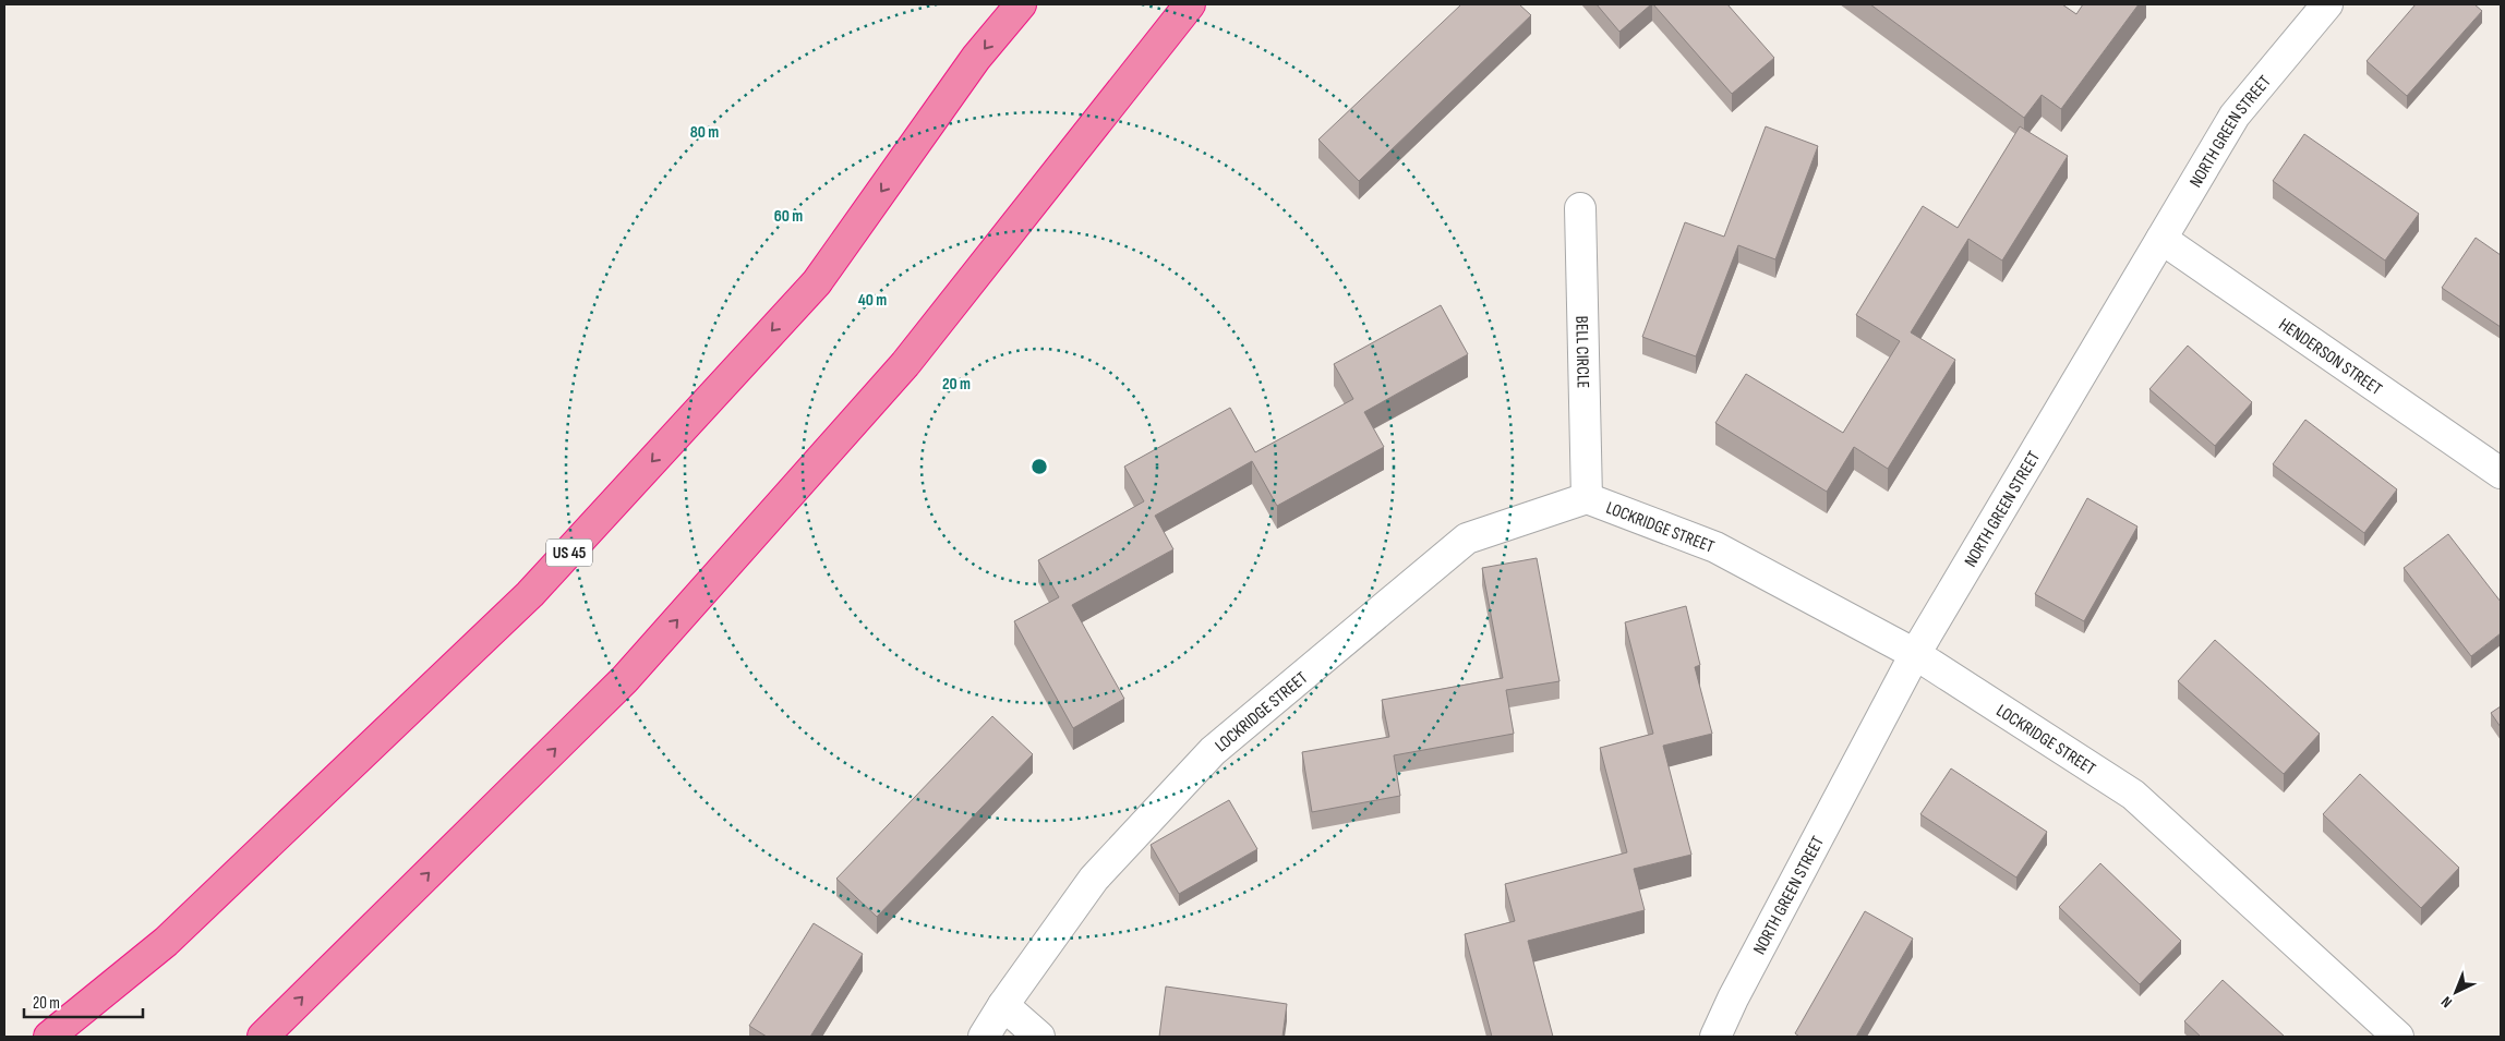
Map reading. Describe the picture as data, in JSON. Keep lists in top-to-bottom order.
{
  "streets": {
    "highway": ["US 45"],
    "street": [
      "NORTH GREEN STREET",
      "BELL CIRCLE",
      "HENDERSON STREET",
      "LOCKRIDGE STREET"
    ]
  },
  "crossings": [
    ["NORTH GREEN STREET", "HENDERSON STREET"],
    ["NORTH GREEN STREET", "LOCKRIDGE STREET"],
    ["BELL CIRCLE", "LOCKRIDGE STREET"]
  ],
  "scale_bar": "20 m",
  "north": "bottom left",
  "rings": [
    "80 m",
    "60 m",
    "40 m",
    "20 m"
  ]
}
